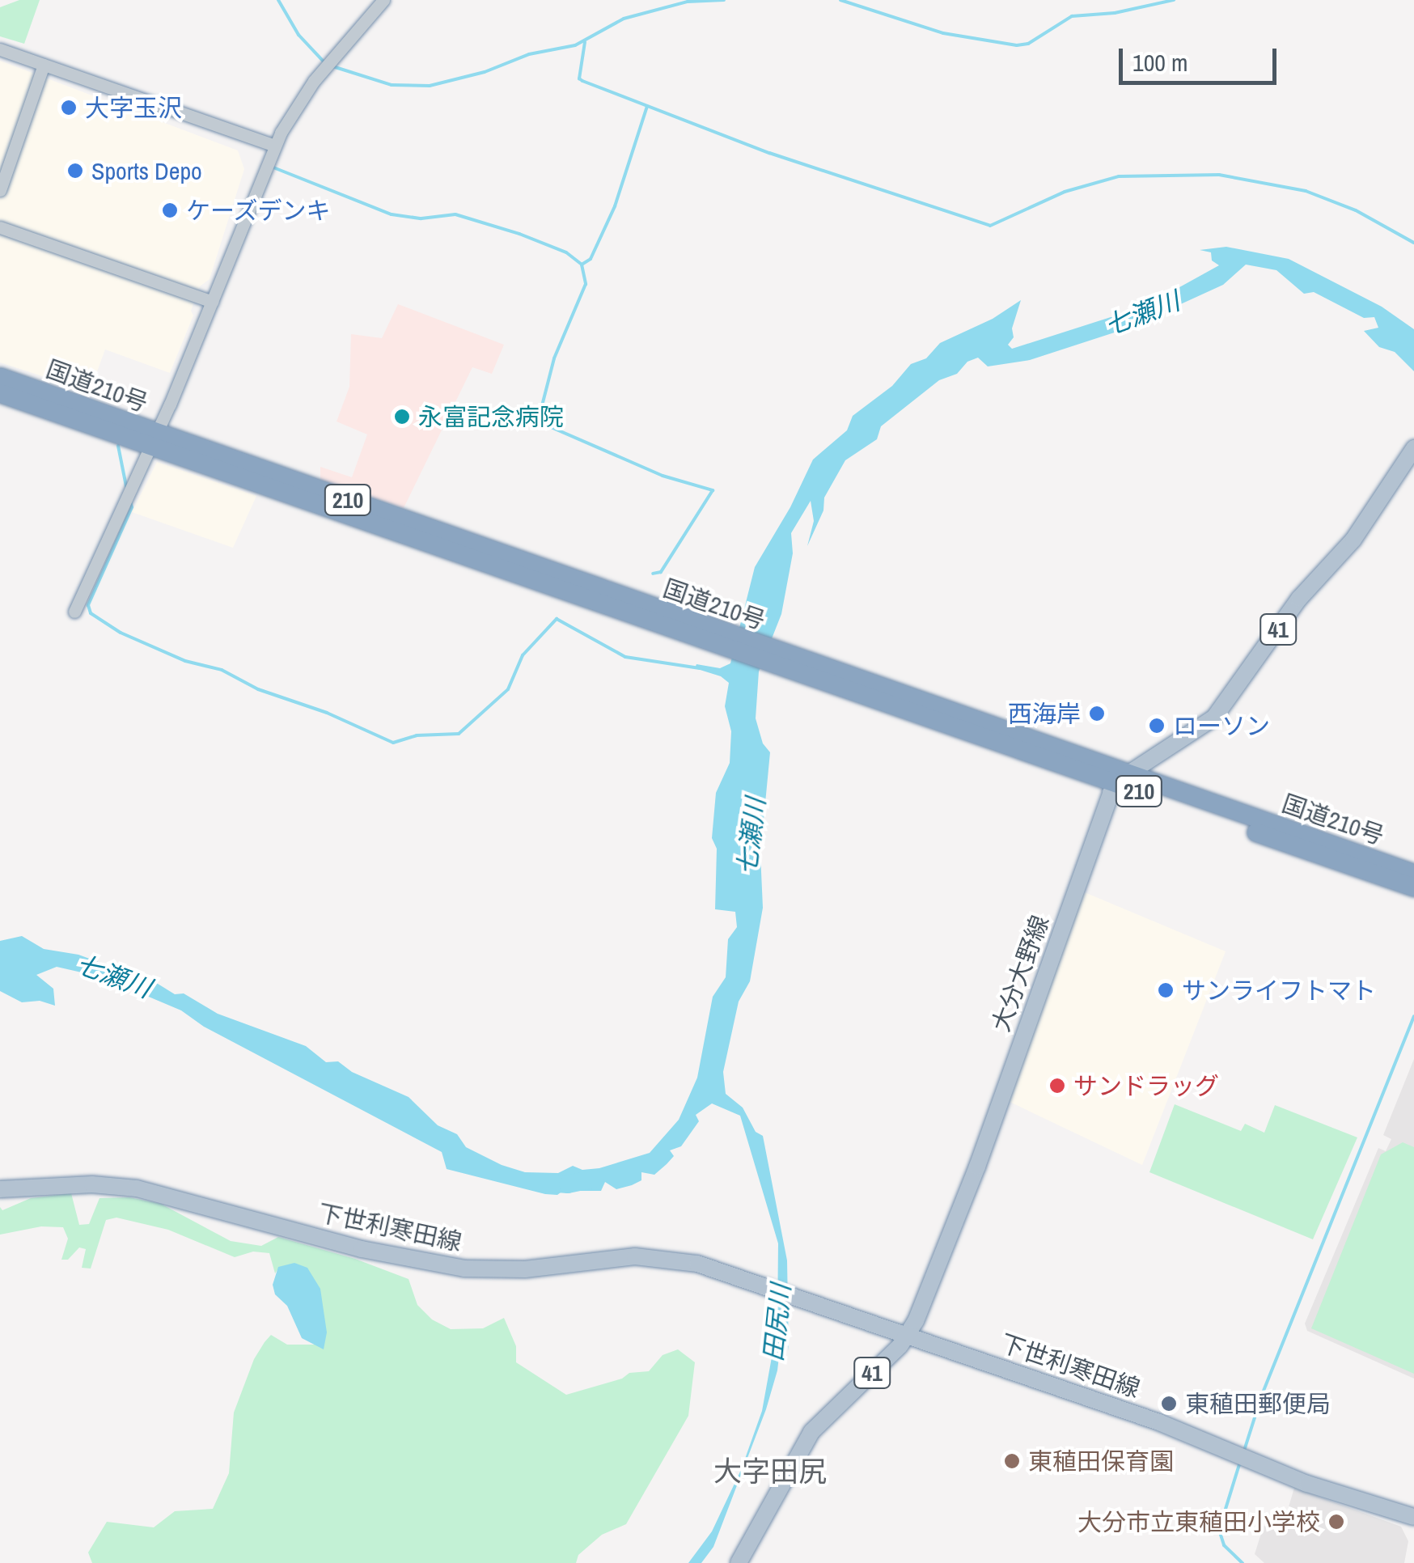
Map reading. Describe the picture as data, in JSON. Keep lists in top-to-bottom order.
{
  "streets": {
    "highway": ["国道210号", "210"],
    "main road": ["41", "大分大野線", "下世利寒田線"]
  },
  "crossings": [
    ["国道210号", "41"],
    ["国道210号", "大分大野線"],
    ["41", "大分大野線"],
    ["大分大野線", "下世利寒田線"]
  ],
  "districts": ["大字田尻"],
  "water": ["七瀬川", "田尻川"],
  "places": [
    "大字玉沢",
    "Sports Depo",
    "ケーズデンキ",
    "永富記念病院",
    "西海岸",
    "ローソン",
    "サンライフトマト",
    "サンドラッグ",
    "東稙田郵便局",
    "東稙田保育園",
    "大分市立東稙田小学校"
  ],
  "scale_bar": "100 m"
}
